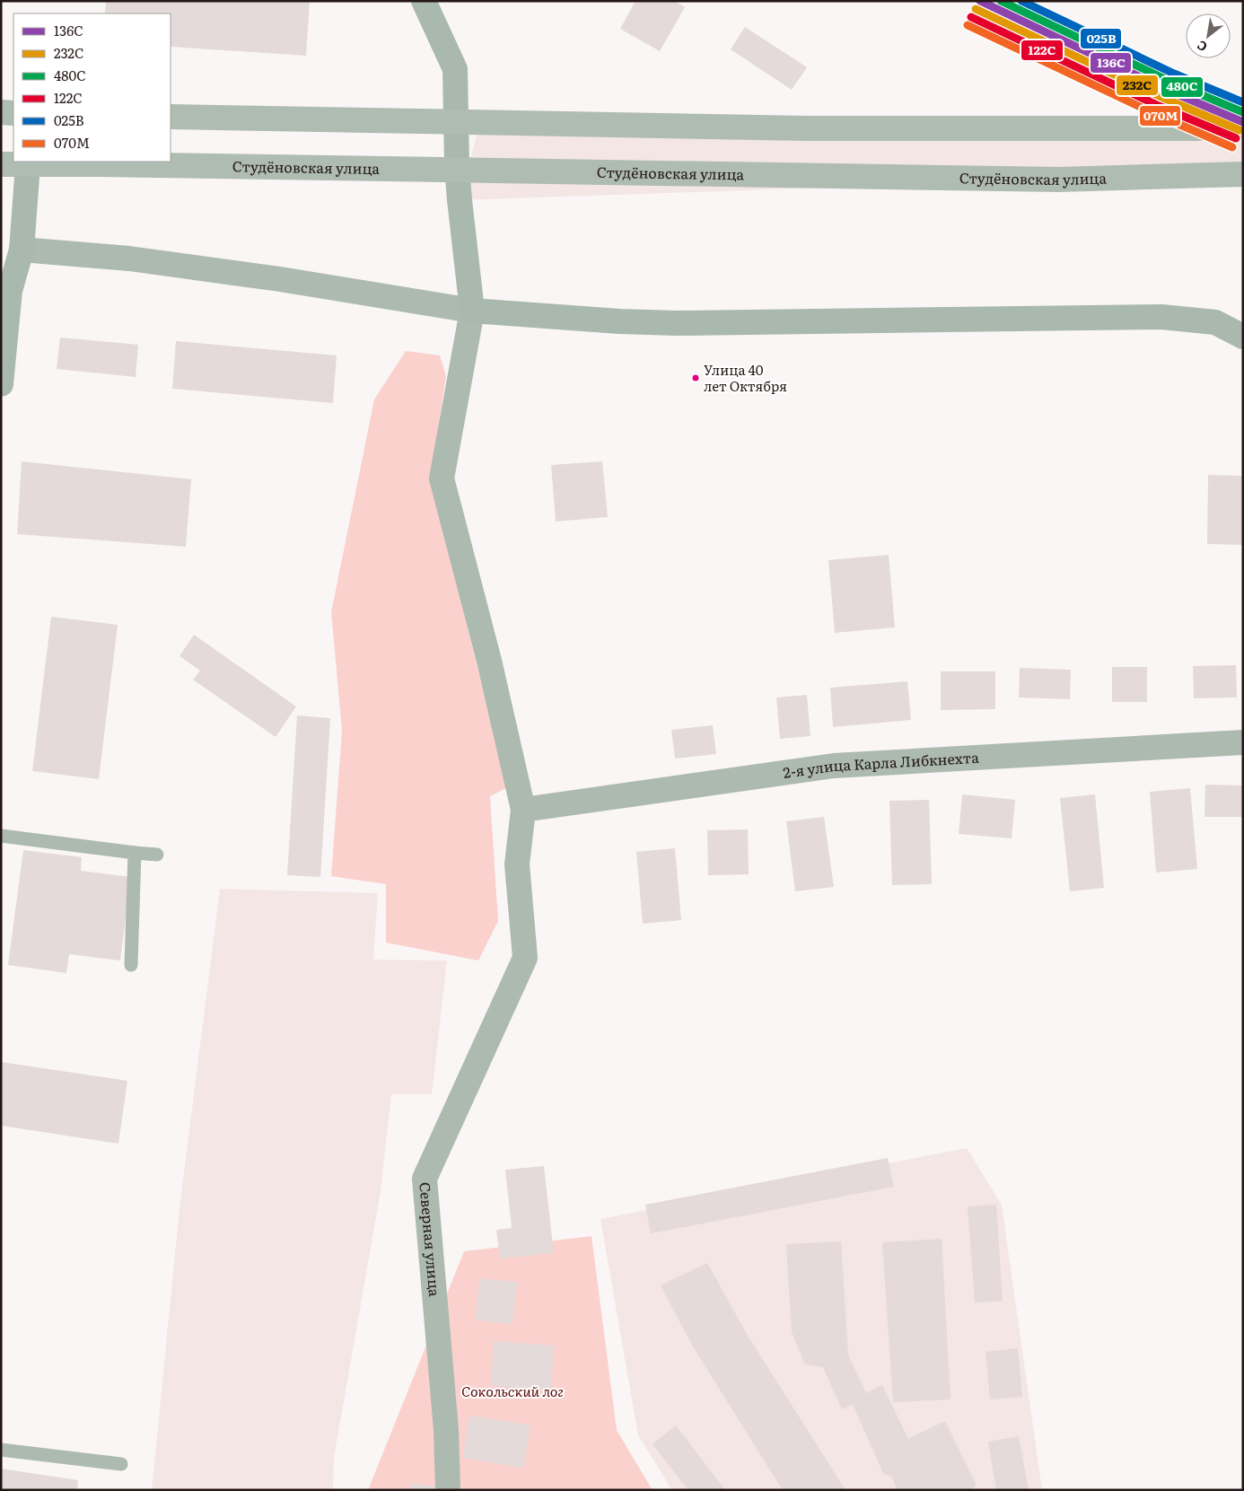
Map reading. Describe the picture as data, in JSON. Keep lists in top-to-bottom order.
{
  "streets": {
    "main road": ["Студёновская улица"],
    "street": ["2-я улица Карла Либкнехта", "Северная улица"]
  },
  "crossings": [
    ["2-я улица Карла Либкнехта", "Северная улица"]
  ],
  "parks": ["Сокольский лог"],
  "places": ["Улица 40 лет Октября"],
  "lines": [
    "transit line 136С",
    "transit line 480С",
    "transit line 025В",
    "transit line 232C",
    "transit line 122С",
    "transit line 070М"
  ],
  "legend": [
    "136С",
    "232C",
    "480С",
    "122С",
    "025В",
    "070М"
  ],
  "north": "bottom left"
}
